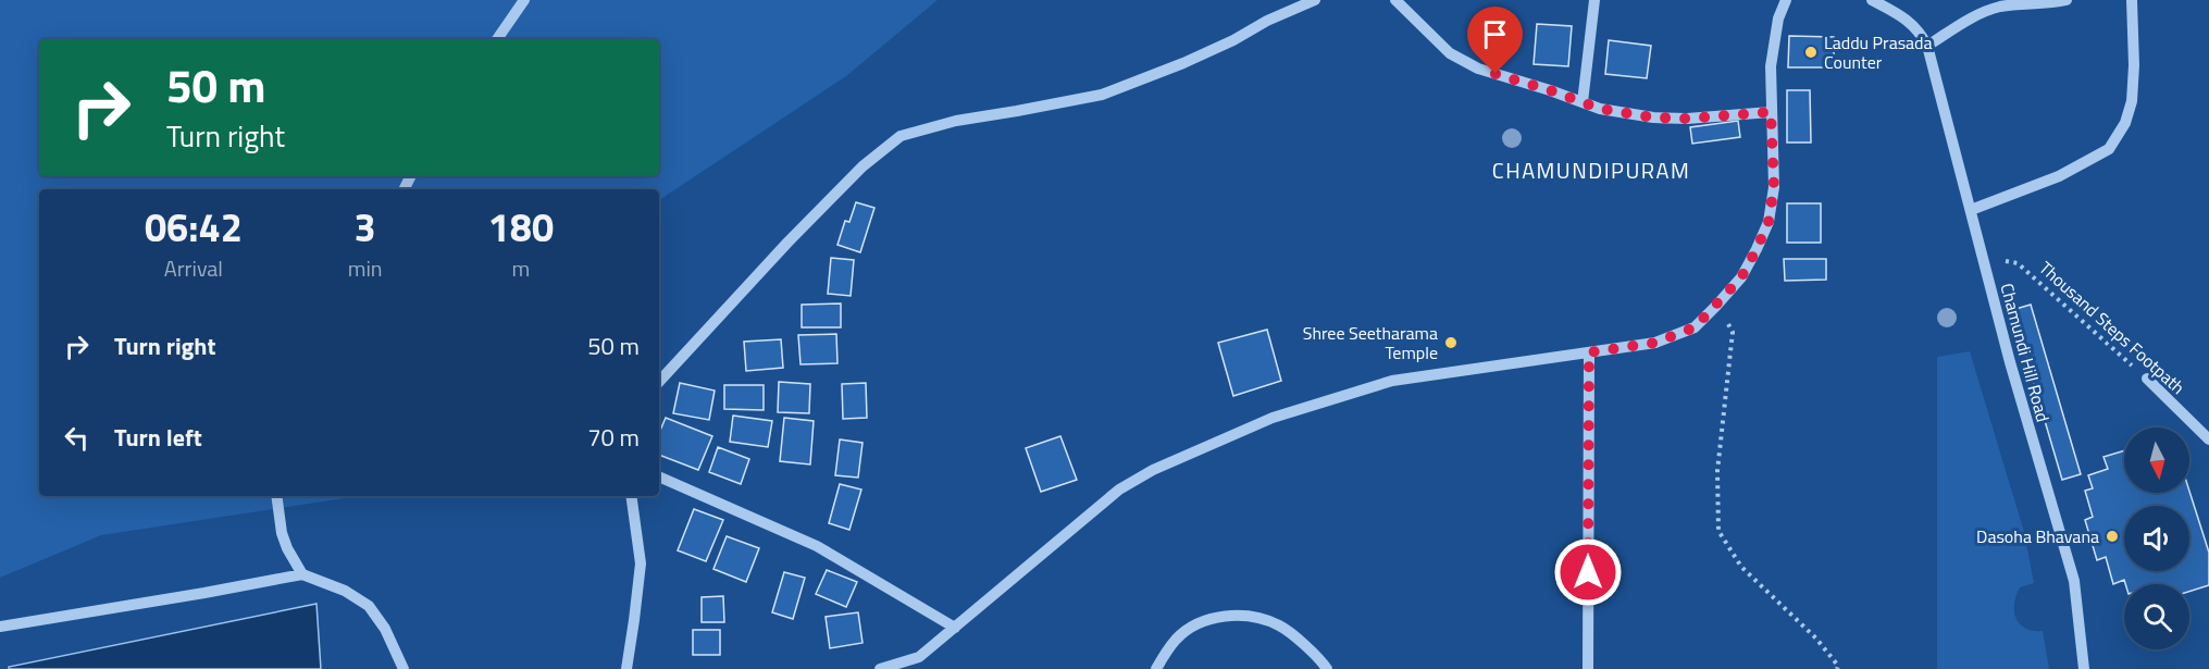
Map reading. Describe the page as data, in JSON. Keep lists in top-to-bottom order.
{
  "streets": {
    "street": ["Thousand Steps Footpath", "Chamundi Hill Road"]
  },
  "crossings": [
    ["Thousand Steps Footpath", "Chamundi Hill Road"]
  ],
  "districts": ["CHAMUNDIPURAM"],
  "places": ["Laddu Prasada Counter", "Shree Seetharama Temple", "Dasoha Bhavana"],
  "north": "bottom",
  "page": {
    "turn": ["50 m", "Turn right"],
    "eta": [
      "06:42",
      "Arrival",
      "3",
      "min",
      "180",
      "m"
    ],
    "list": [
      {
        "name": "Turn right",
        "value": "50 m"
      },
      {
        "name": "Turn left",
        "value": "70 m"
      }
    ]
  }
}
